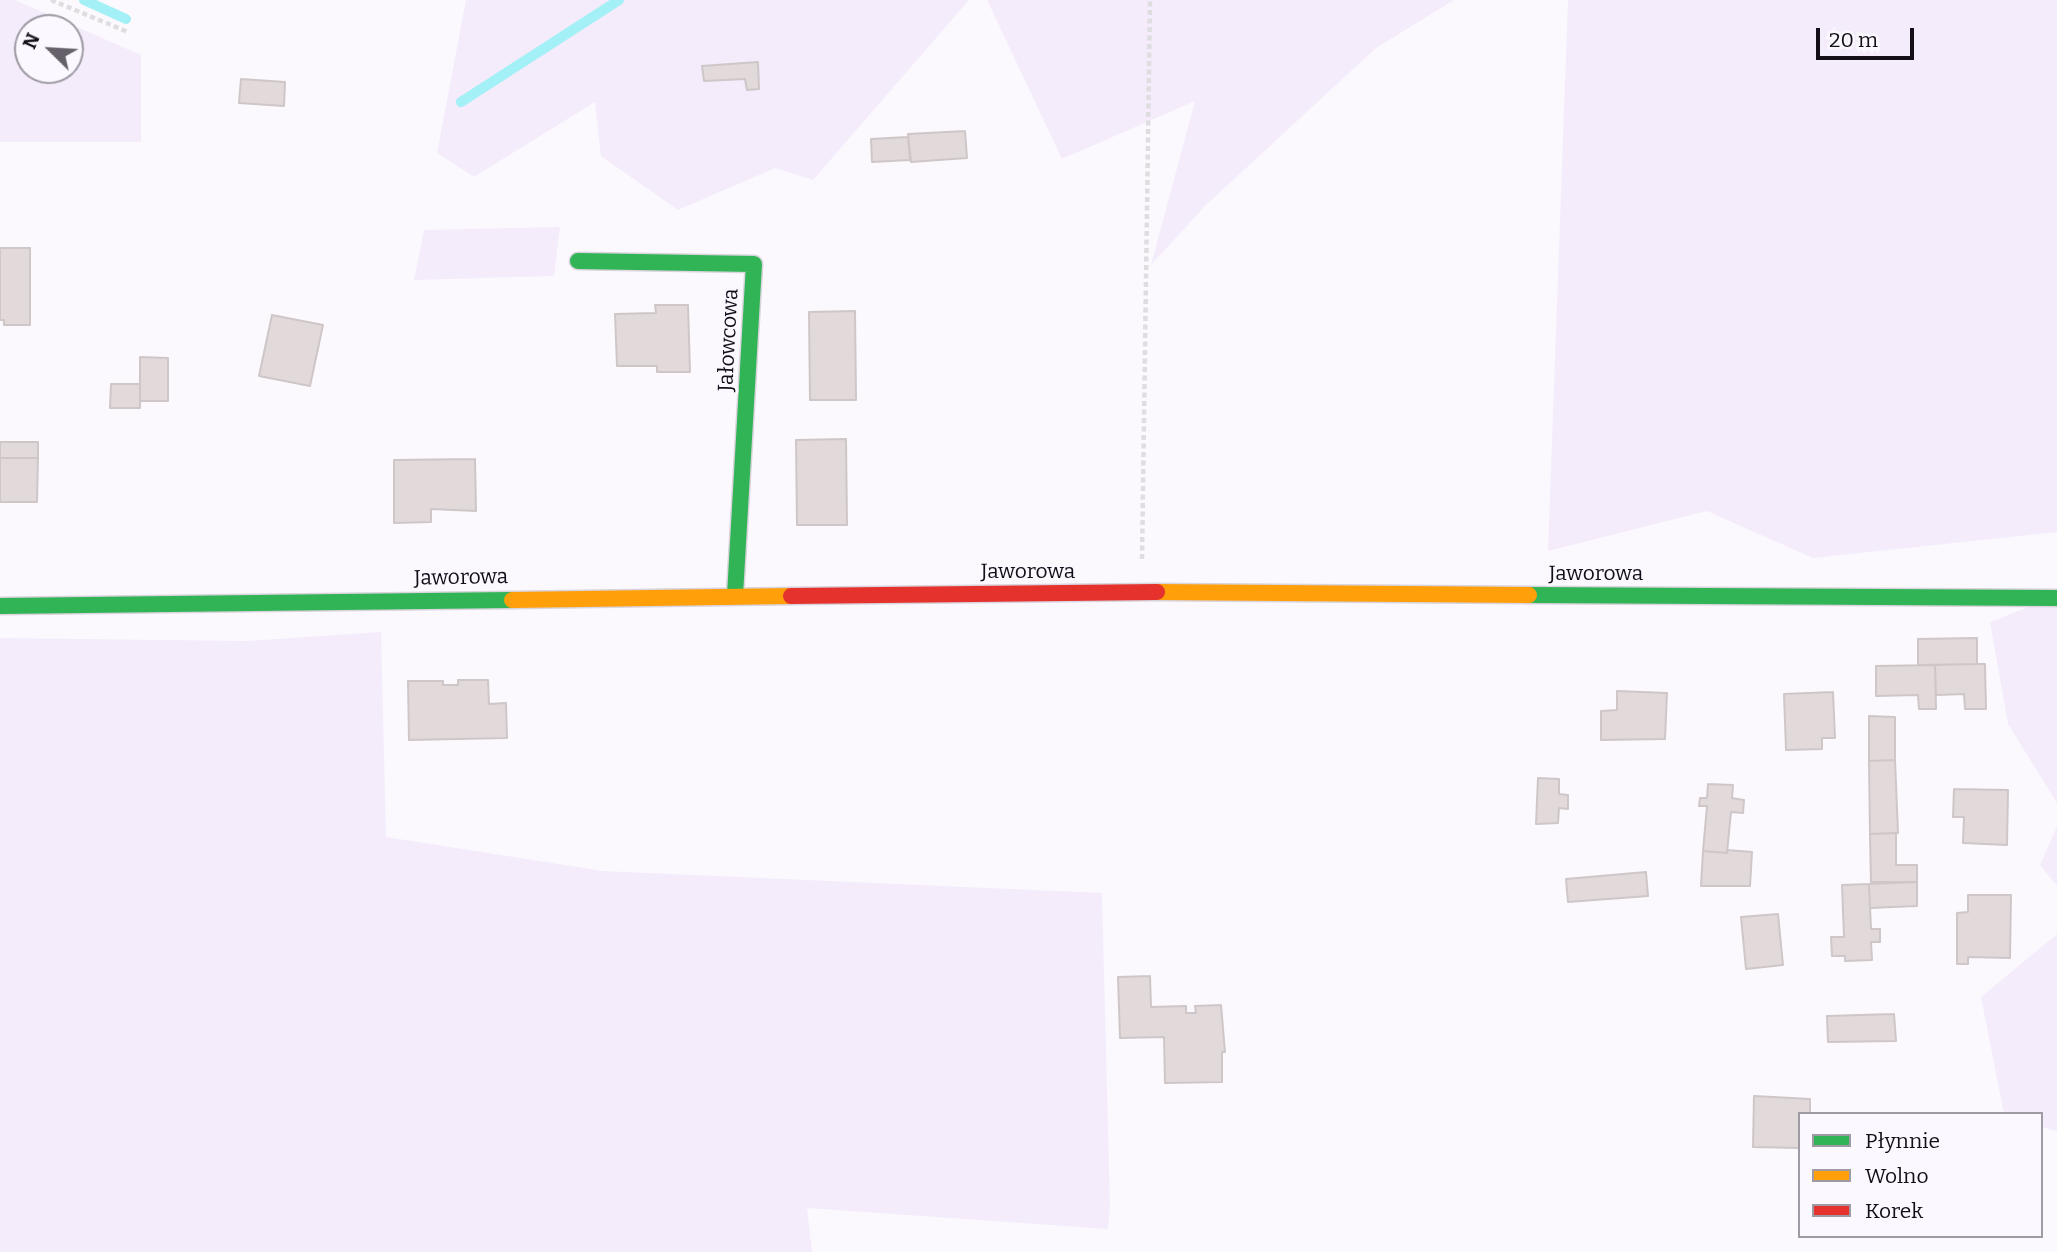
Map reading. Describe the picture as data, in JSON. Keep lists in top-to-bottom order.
{
  "streets": {
    "street": ["Jałowcowa", "Jaworowa"]
  },
  "crossings": [
    ["Jałowcowa", "Jaworowa"]
  ],
  "legend": ["Płynnie", "Wolno", "Korek"],
  "scale_bar": "20 m",
  "north": "top left"
}
